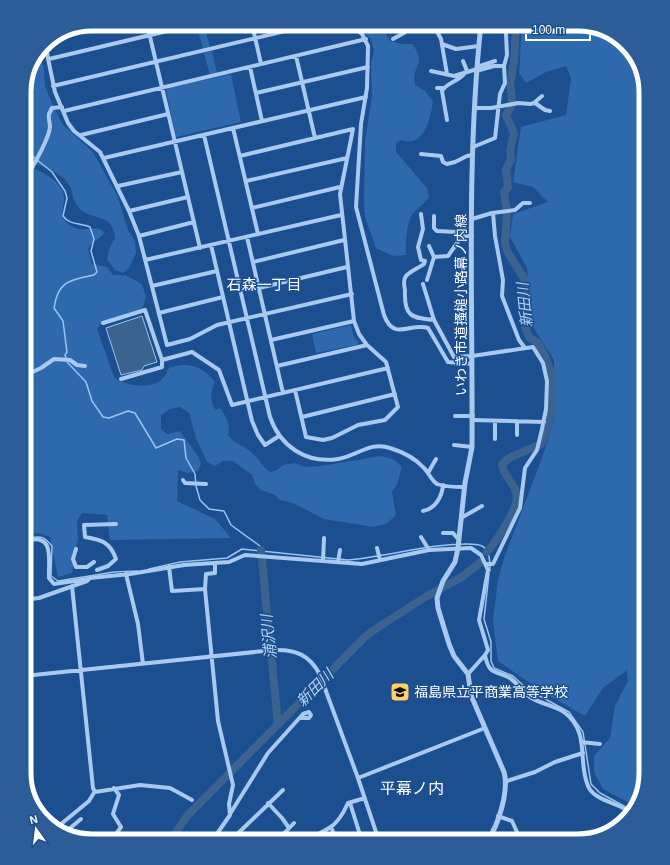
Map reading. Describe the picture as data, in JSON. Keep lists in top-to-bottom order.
{
  "streets": {
    "street": ["いわき市道搔槌小路幕ノ内線"]
  },
  "districts": ["石森一丁目", "平幕ノ内"],
  "water": ["新田川", "浦沢川"],
  "places": {
    "school or university": ["福島県立平商業高等学校"]
  },
  "scale_bar": "100 m",
  "north": "top"
}
